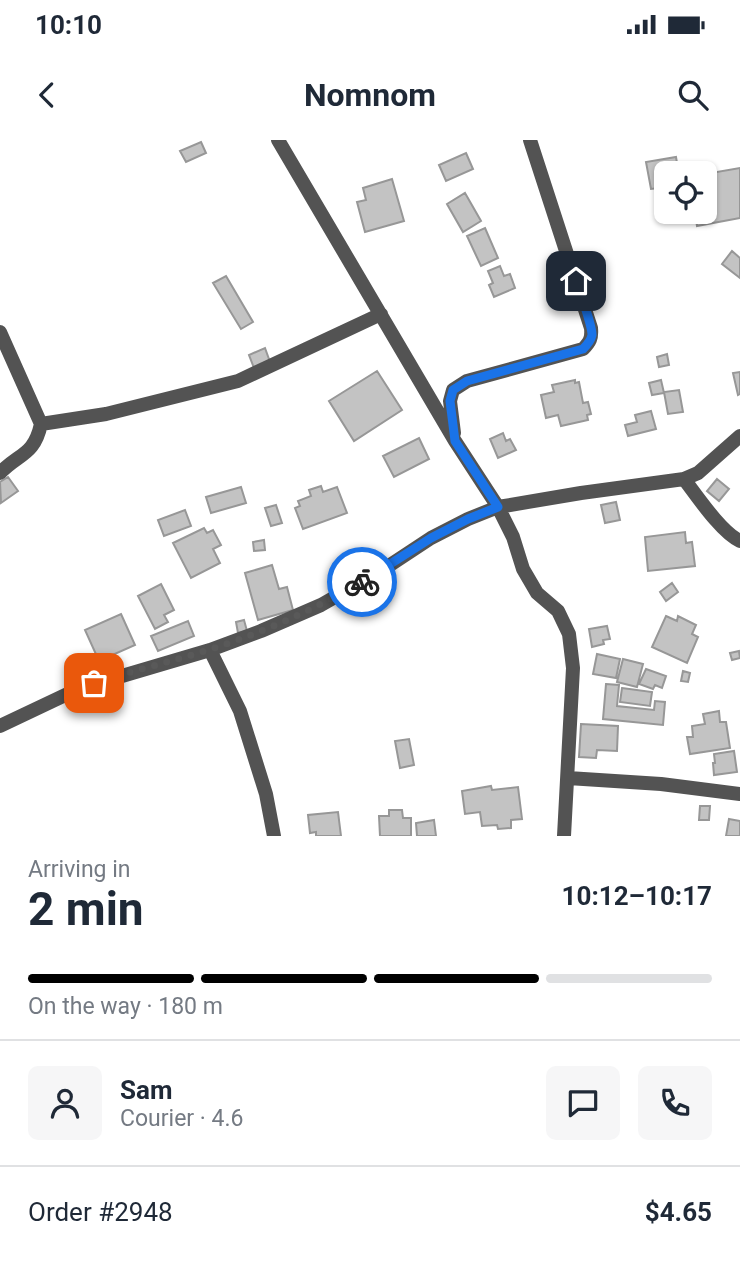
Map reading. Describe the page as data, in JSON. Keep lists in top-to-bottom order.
{
  "page": {
    "status": "10:10",
    "header": "Nomnom",
    "heading": ["2 min", "Arriving in", "10:12–10:17"],
    "panel": [
      "Sam",
      "Courier · 4.6",
      "Order #2948",
      "$4.65"
    ],
    "bar": "On the way · 180 m"
  }
}
